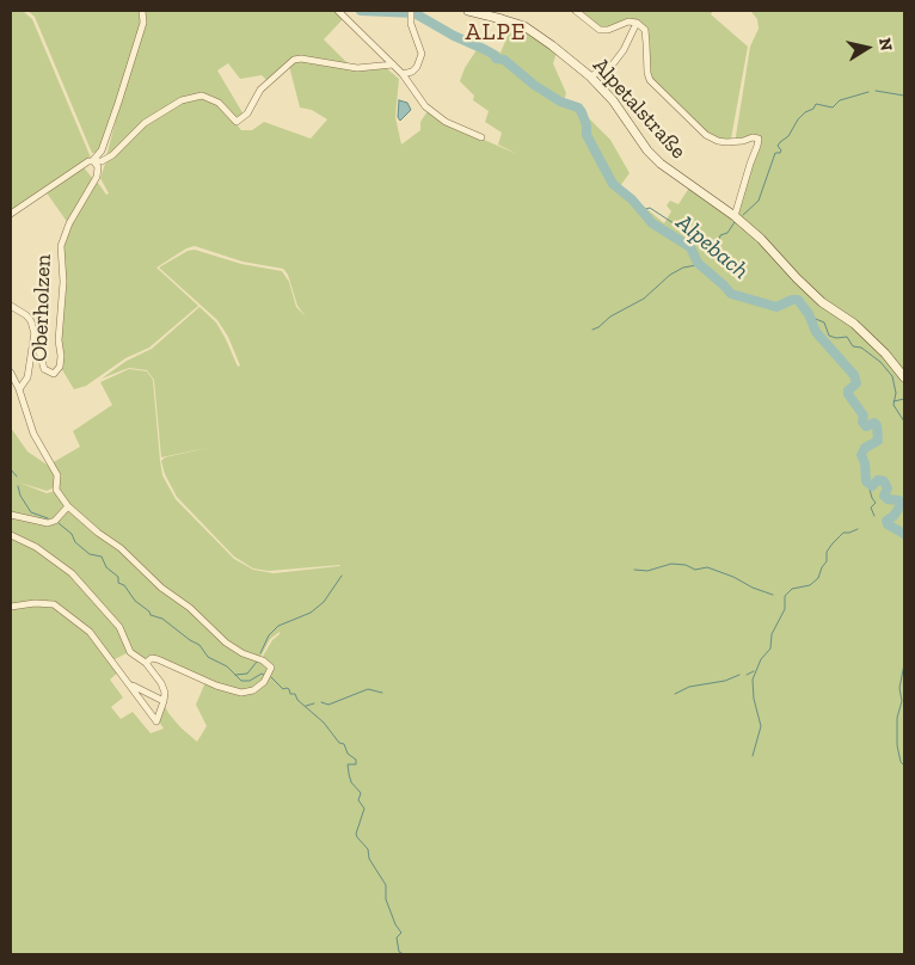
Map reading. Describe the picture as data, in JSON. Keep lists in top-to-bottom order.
{
  "streets": {
    "main road": ["Alpetalstraße"],
    "street": ["Oberholzen"]
  },
  "districts": ["ALPE"],
  "water": ["Alpebach"],
  "north": "right"
}
